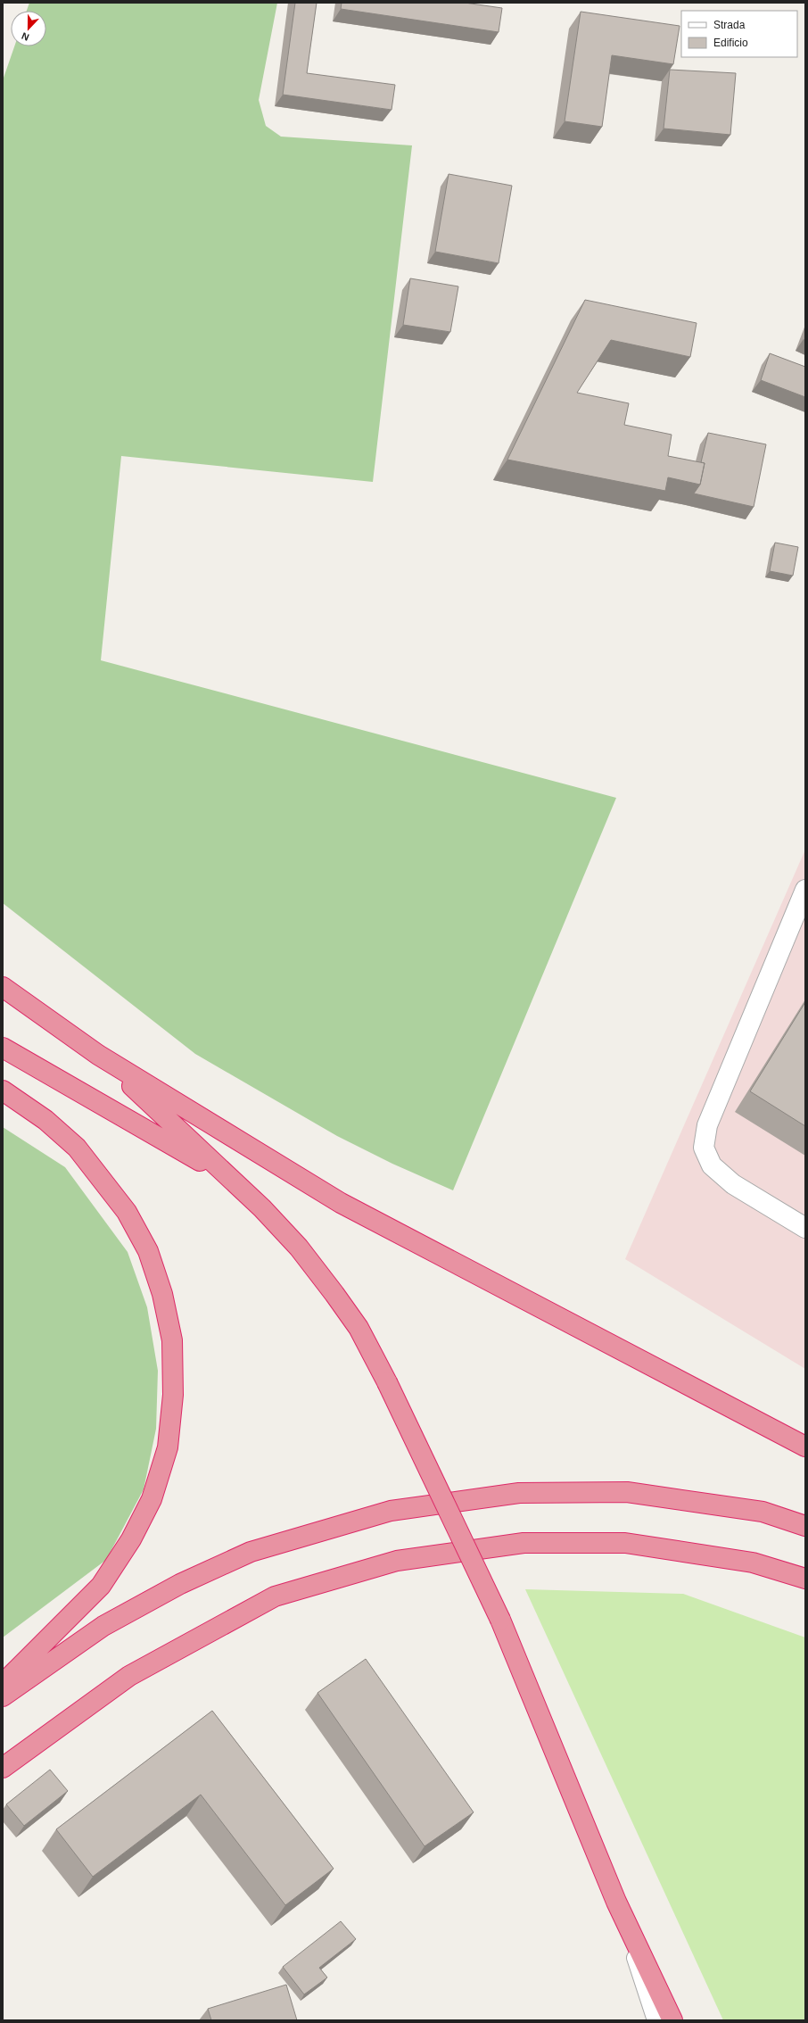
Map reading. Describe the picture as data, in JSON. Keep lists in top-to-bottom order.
{
  "legend": ["Strada", "Edificio"],
  "north": "bottom"
}
